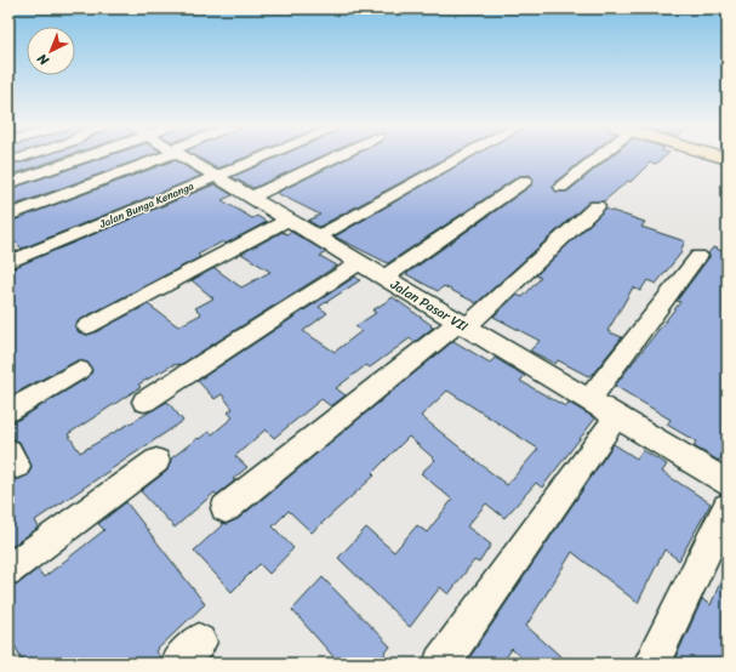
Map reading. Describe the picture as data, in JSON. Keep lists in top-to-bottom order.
{
  "streets": {
    "street": ["Jalan Bunga Kenanga", "Jalan Pasar VII"]
  },
  "crossings": [
    ["Jalan Bunga Kenanga", "Jalan Pasar VII"]
  ],
  "north": "bottom left"
}
